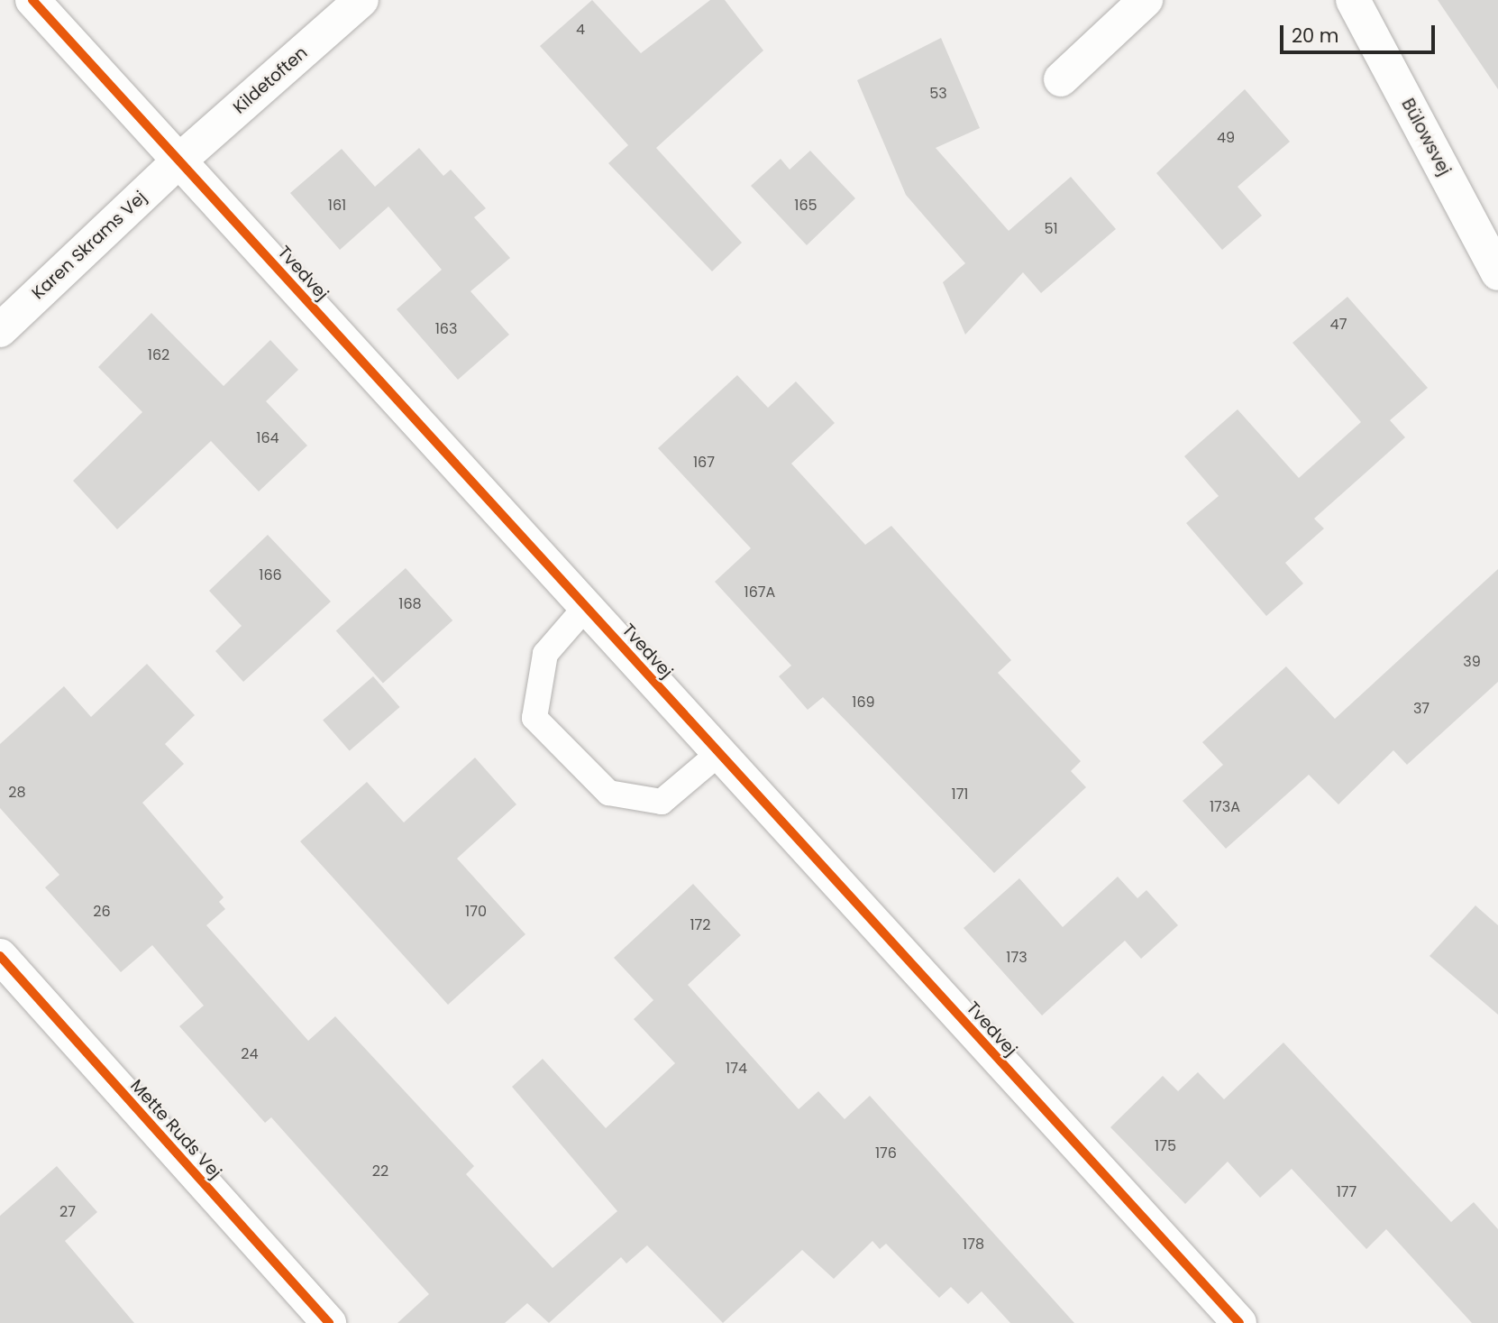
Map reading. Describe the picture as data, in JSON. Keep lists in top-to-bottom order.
{
  "streets": {
    "street": [
      "Kildetoften",
      "Bülowsvej",
      "Karen Skrams Vej",
      "Tvedvej",
      "Mette Ruds Vej"
    ]
  },
  "crossings": [
    ["Kildetoften", "Karen Skrams Vej"],
    ["Kildetoften", "Tvedvej"],
    ["Karen Skrams Vej", "Tvedvej"]
  ],
  "house_numbers": [
    "4",
    "53",
    "49",
    "161",
    "165",
    "51",
    "47",
    "163",
    "162",
    "164",
    "167",
    "166",
    "167A",
    "168",
    "39",
    "169",
    "37",
    "28",
    "171",
    "173A",
    "26",
    "170",
    "172",
    "173",
    "24",
    "174",
    "175",
    "176",
    "22",
    "177",
    "27",
    "178"
  ],
  "scale_bar": "20 m"
}
